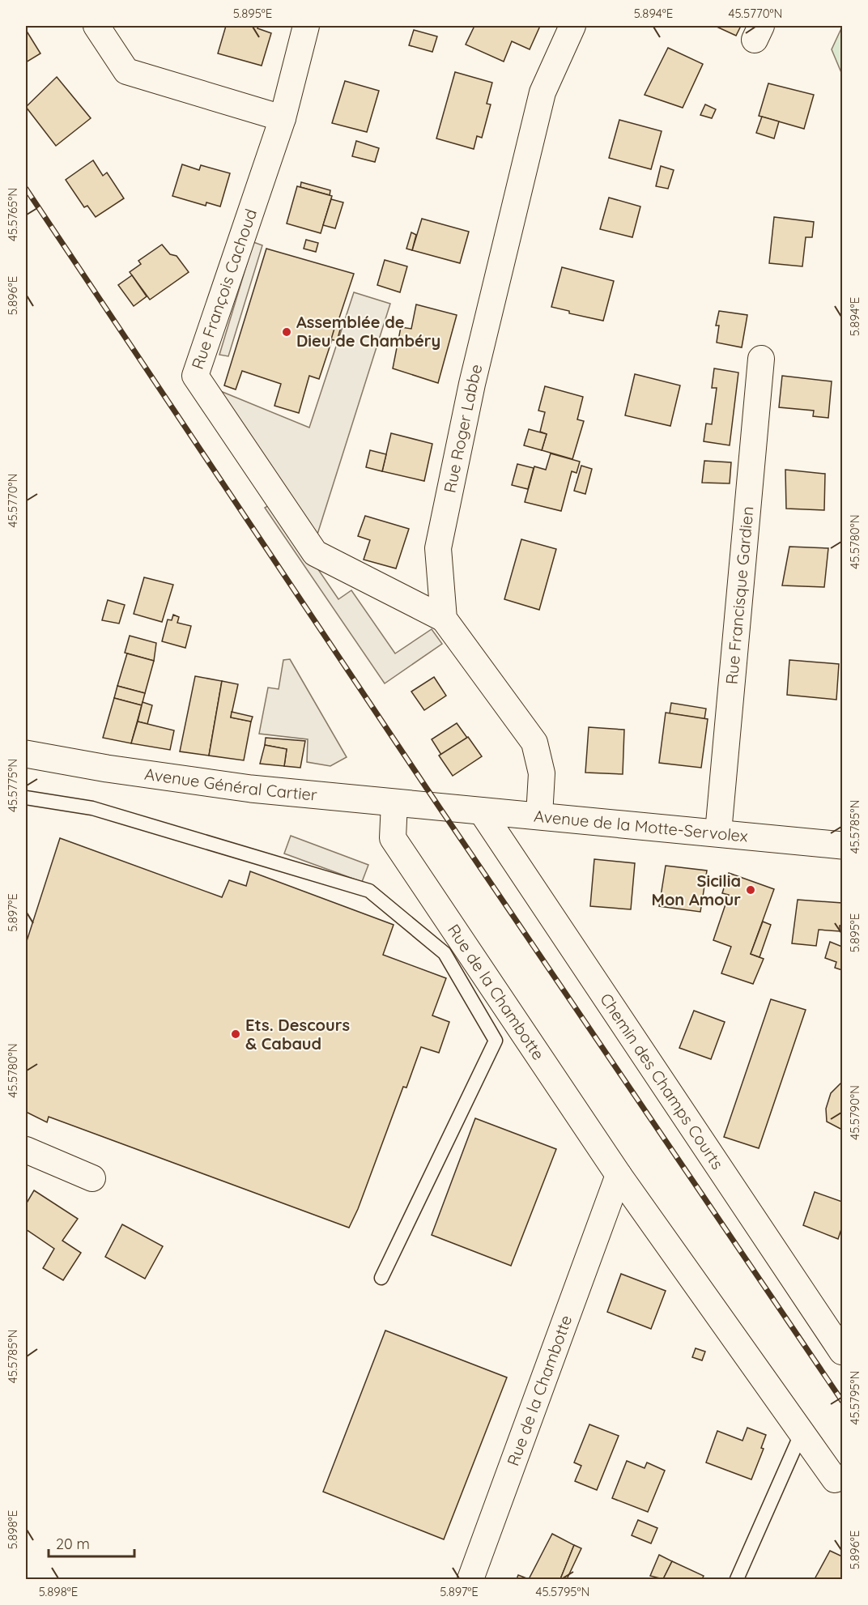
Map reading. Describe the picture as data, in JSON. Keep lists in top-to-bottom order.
{
  "streets": {
    "main road": ["Avenue Général Cartier", "Avenue de la Motte-Servolex"],
    "street": [
      "Rue François Cachoud",
      "Rue Roger Labbe",
      "Rue Francisque Gardien",
      "Rue de la Chambotte",
      "Chemin des Champs Courts"
    ]
  },
  "crossings": [
    ["Rue François Cachoud", "Rue Roger Labbe"],
    ["Rue Francisque Gardien", "Avenue de la Motte-Servolex"],
    ["Avenue Général Cartier", "Avenue de la Motte-Servolex"],
    ["Avenue Général Cartier", "Rue de la Chambotte"],
    ["Avenue de la Motte-Servolex", "Chemin des Champs Courts"]
  ],
  "places": ["Assemblée de Dieu de Chambéry", "Sicilia Mon Amour", "Ets. Descours & Cabaud"],
  "scale_bar": "20 m",
  "coordinates": [
    "5.895°E",
    "5.894°E",
    "45.5770°N",
    "45.5765°N",
    "5.896°E",
    "45.5780°N",
    "45.5775°N",
    "45.5785°N",
    "5.897°E",
    "45.5790°N",
    "45.5795°N",
    "5.898°E"
  ]
}
